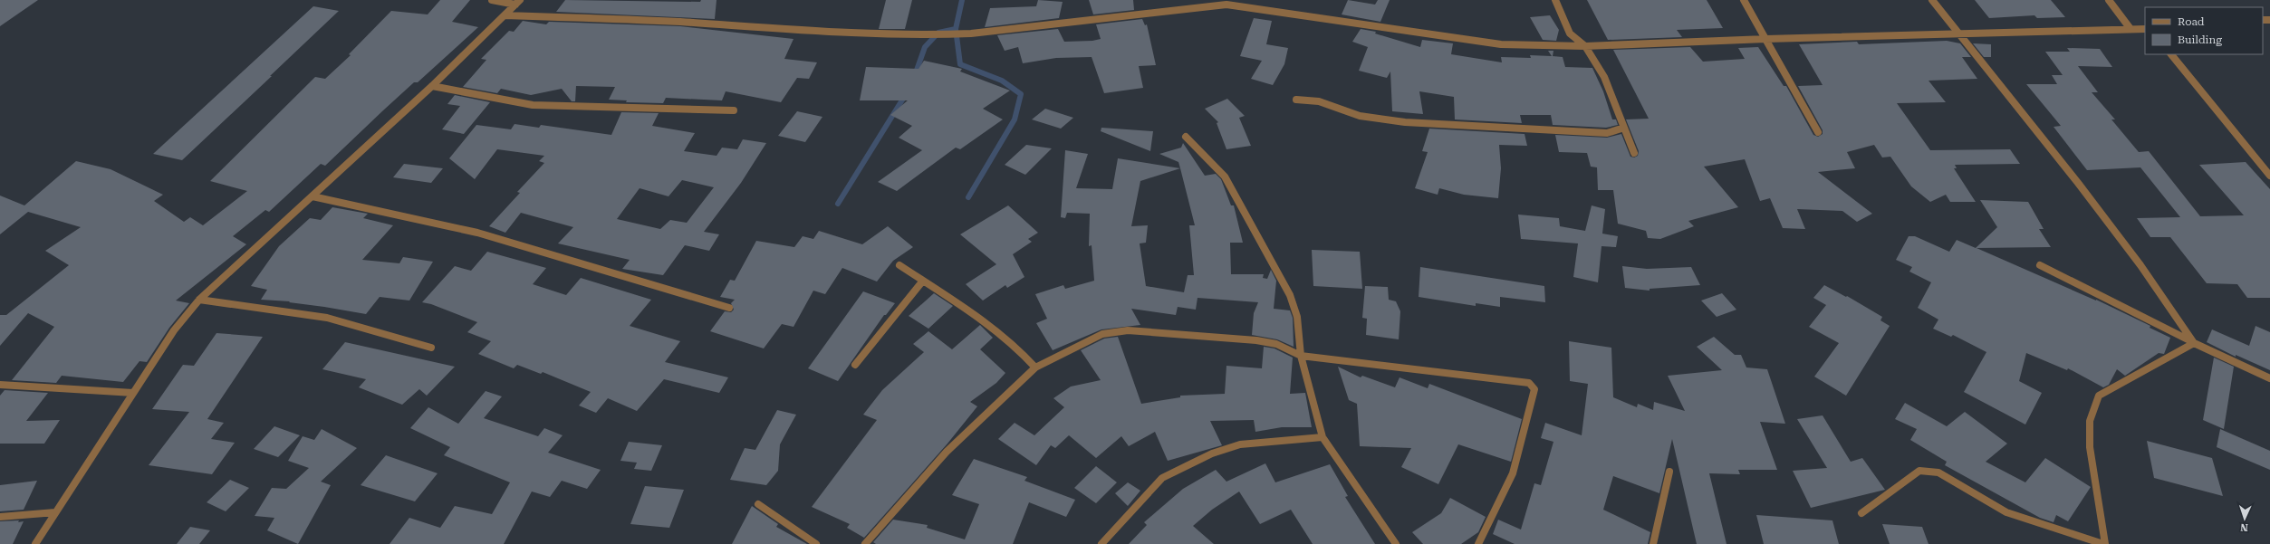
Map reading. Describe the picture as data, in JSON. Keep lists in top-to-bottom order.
{
  "legend": ["Road", "Building"],
  "north": "bottom"
}
